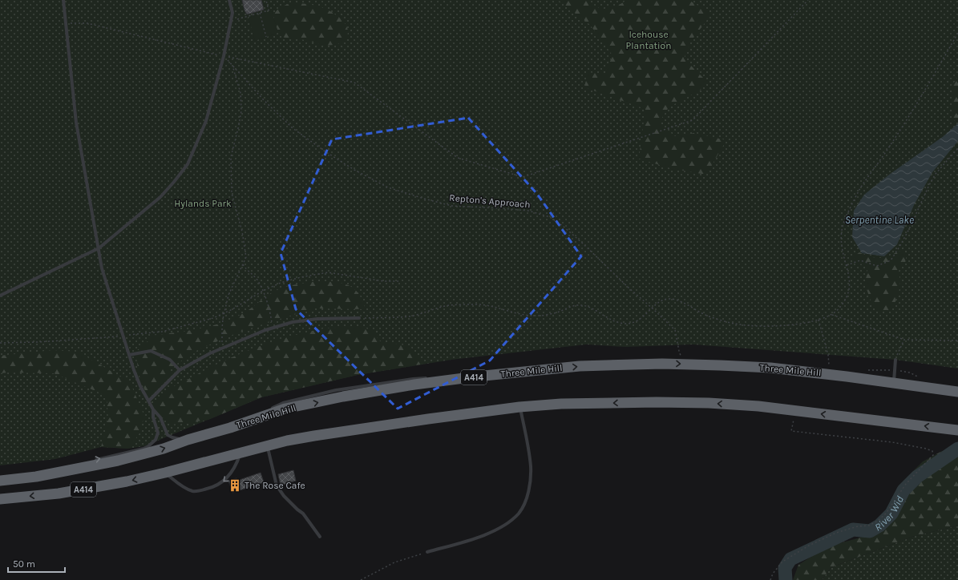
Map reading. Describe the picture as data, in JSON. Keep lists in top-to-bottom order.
{
  "streets": {
    "highway": ["Three Mile Hill", "A414"],
    "path": ["Repton's Approach"]
  },
  "water": ["Serpentine Lake", "River Wid"],
  "parks": ["Icehouse Plantation", "Hylands Park"],
  "places": {
    "building": ["The Rose Cafe"]
  },
  "scale_bar": "50 m"
}
